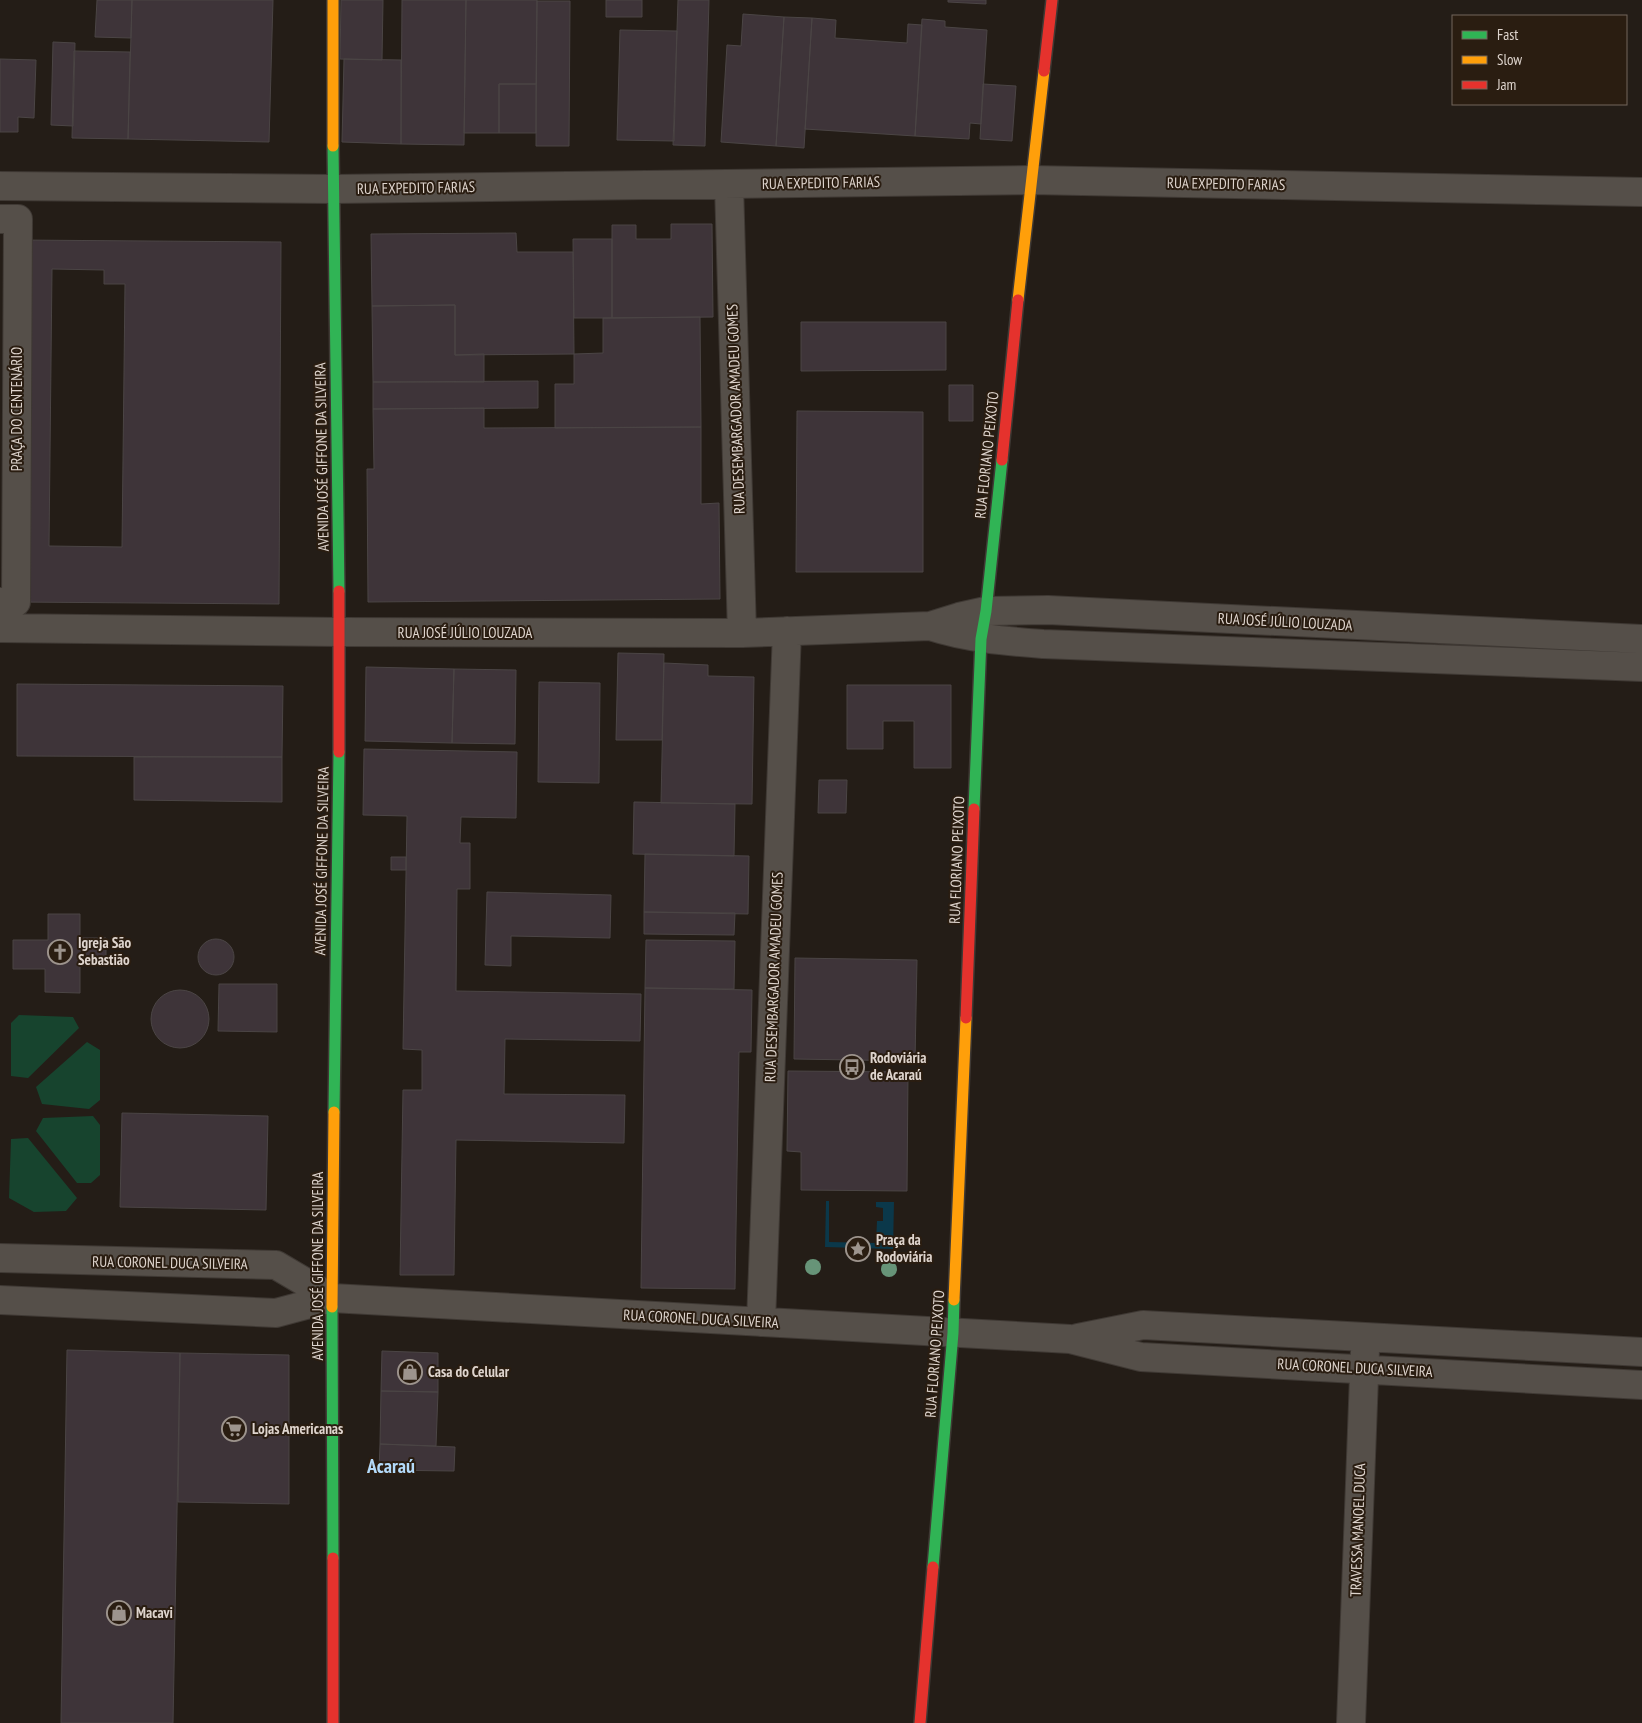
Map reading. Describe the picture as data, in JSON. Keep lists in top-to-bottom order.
{
  "streets": {
    "street": [
      "RUA EXPEDITO FARIAS",
      "PRAÇA DO CENTENÁRIO",
      "RUA DESEMBARGADOR AMADEU GOMES",
      "RUA FLORIANO PEIXOTO",
      "AVENIDA JOSÉ GIFFONE DA SILVEIRA",
      "RUA JOSÉ JÚLIO LOUZADA",
      "RUA CORONEL DUCA SILVEIRA",
      "TRAVESSA MANOEL DUCA"
    ]
  },
  "crossings": [
    ["RUA EXPEDITO FARIAS", "RUA DESEMBARGADOR AMADEU GOMES"],
    ["RUA EXPEDITO FARIAS", "RUA FLORIANO PEIXOTO"],
    ["RUA EXPEDITO FARIAS", "AVENIDA JOSÉ GIFFONE DA SILVEIRA"],
    ["RUA DESEMBARGADOR AMADEU GOMES", "RUA JOSÉ JÚLIO LOUZADA"],
    ["RUA DESEMBARGADOR AMADEU GOMES", "RUA CORONEL DUCA SILVEIRA"],
    ["RUA FLORIANO PEIXOTO", "RUA JOSÉ JÚLIO LOUZADA"],
    ["RUA FLORIANO PEIXOTO", "RUA CORONEL DUCA SILVEIRA"],
    ["AVENIDA JOSÉ GIFFONE DA SILVEIRA", "RUA JOSÉ JÚLIO LOUZADA"],
    ["AVENIDA JOSÉ GIFFONE DA SILVEIRA", "RUA CORONEL DUCA SILVEIRA"],
    ["RUA CORONEL DUCA SILVEIRA", "TRAVESSA MANOEL DUCA"]
  ],
  "districts": ["Acaraú"],
  "places": {
    "church": ["Igreja São Sebastião"],
    "bus stop": ["Rodoviária de Acaraú"],
    "place": ["Praça da Rodoviária"],
    "shop": ["Casa do Celular", "Macavi"],
    "supermarket": ["Lojas Americanas"]
  },
  "legend": ["Fast", "Slow", "Jam"]
}
